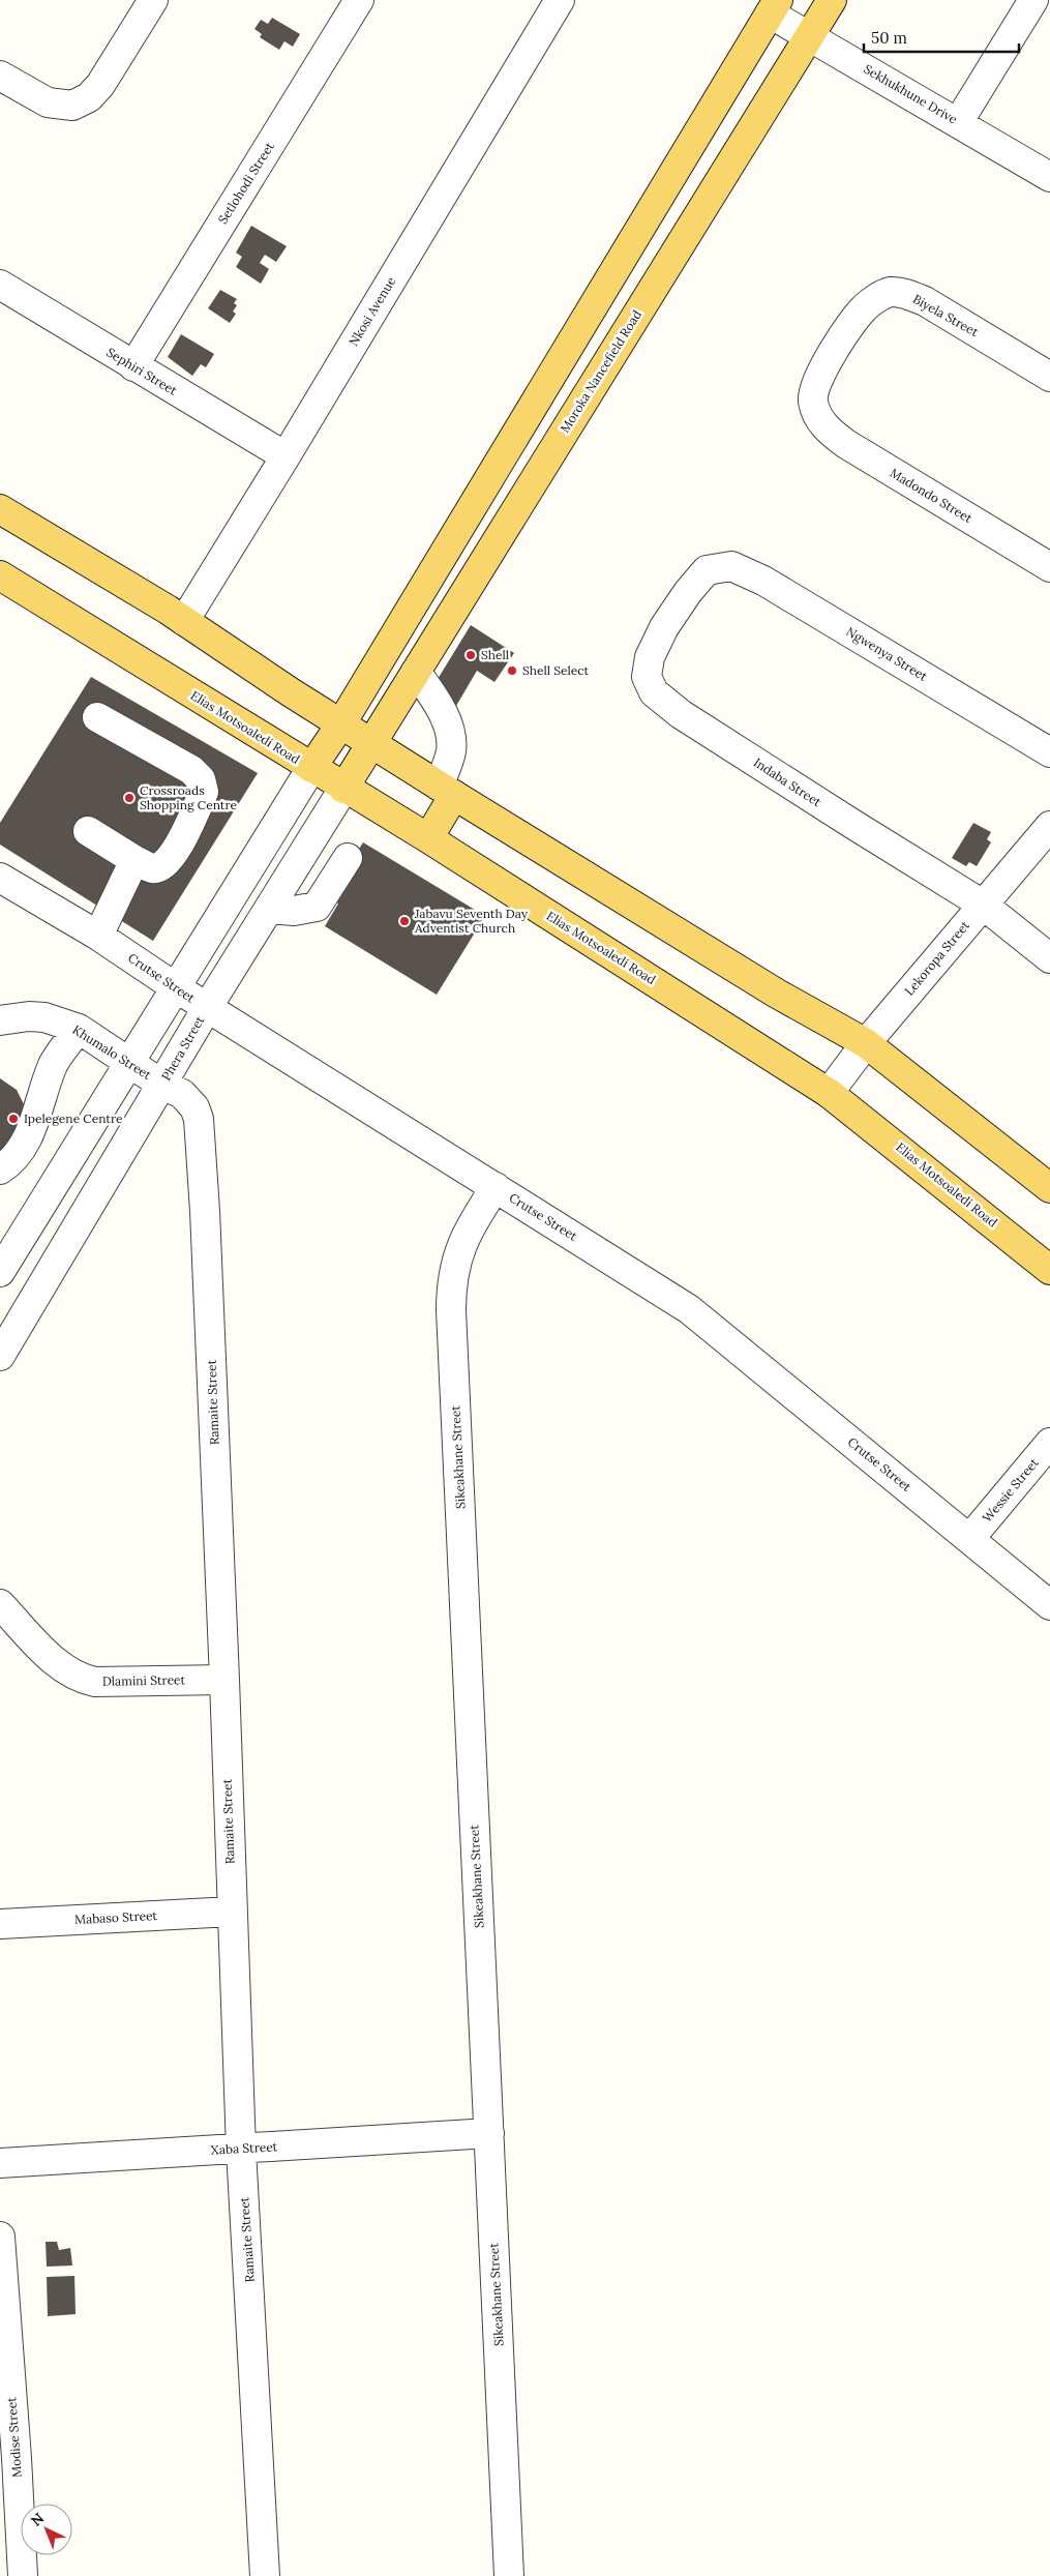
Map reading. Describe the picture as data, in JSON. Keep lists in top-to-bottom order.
{
  "streets": {
    "main road": ["Moroka Nancefield Road", "Elias Motsoaledi Road", "Phera Street"],
    "street": [
      "Sekhukhune Drive",
      "Setlohodi Street",
      "Nkosi Avenue",
      "Biyela Street",
      "Sephiri Street",
      "Madondo Street",
      "Ngwenya Street",
      "Indaba Street",
      "Lekoropa Street",
      "Crutse Street",
      "Khumalo Street",
      "Ramaite Street",
      "Sikeakhane Street",
      "Wessie Street",
      "Dlamini Street",
      "Mabaso Street",
      "Xaba Street",
      "Modise Street"
    ]
  },
  "crossings": [
    ["Sekhukhune Drive", "Moroka Nancefield Road"],
    ["Setlohodi Street", "Sephiri Street"],
    ["Nkosi Avenue", "Sephiri Street"],
    ["Biyela Street", "Madondo Street"],
    ["Moroka Nancefield Road", "Phera Street"],
    ["Ngwenya Street", "Indaba Street"],
    ["Elias Motsoaledi Road", "Lekoropa Street"],
    ["Elias Motsoaledi Road", "Phera Street"],
    ["Indaba Street", "Lekoropa Street"],
    ["Crutse Street", "Phera Street"],
    ["Crutse Street", "Sikeakhane Street"],
    ["Crutse Street", "Wessie Street"],
    ["Phera Street", "Khumalo Street"],
    ["Phera Street", "Ramaite Street"],
    ["Khumalo Street", "Ramaite Street"],
    ["Ramaite Street", "Dlamini Street"],
    ["Ramaite Street", "Mabaso Street"],
    ["Ramaite Street", "Xaba Street"],
    ["Sikeakhane Street", "Xaba Street"]
  ],
  "places": [
    "Shell",
    "Shell Select",
    "Crossroads Shopping Centre",
    "Jabavu Seventh Day Adventist Church",
    "Ipelegene Centre"
  ],
  "scale_bar": "50 m",
  "north": "top left"
}
